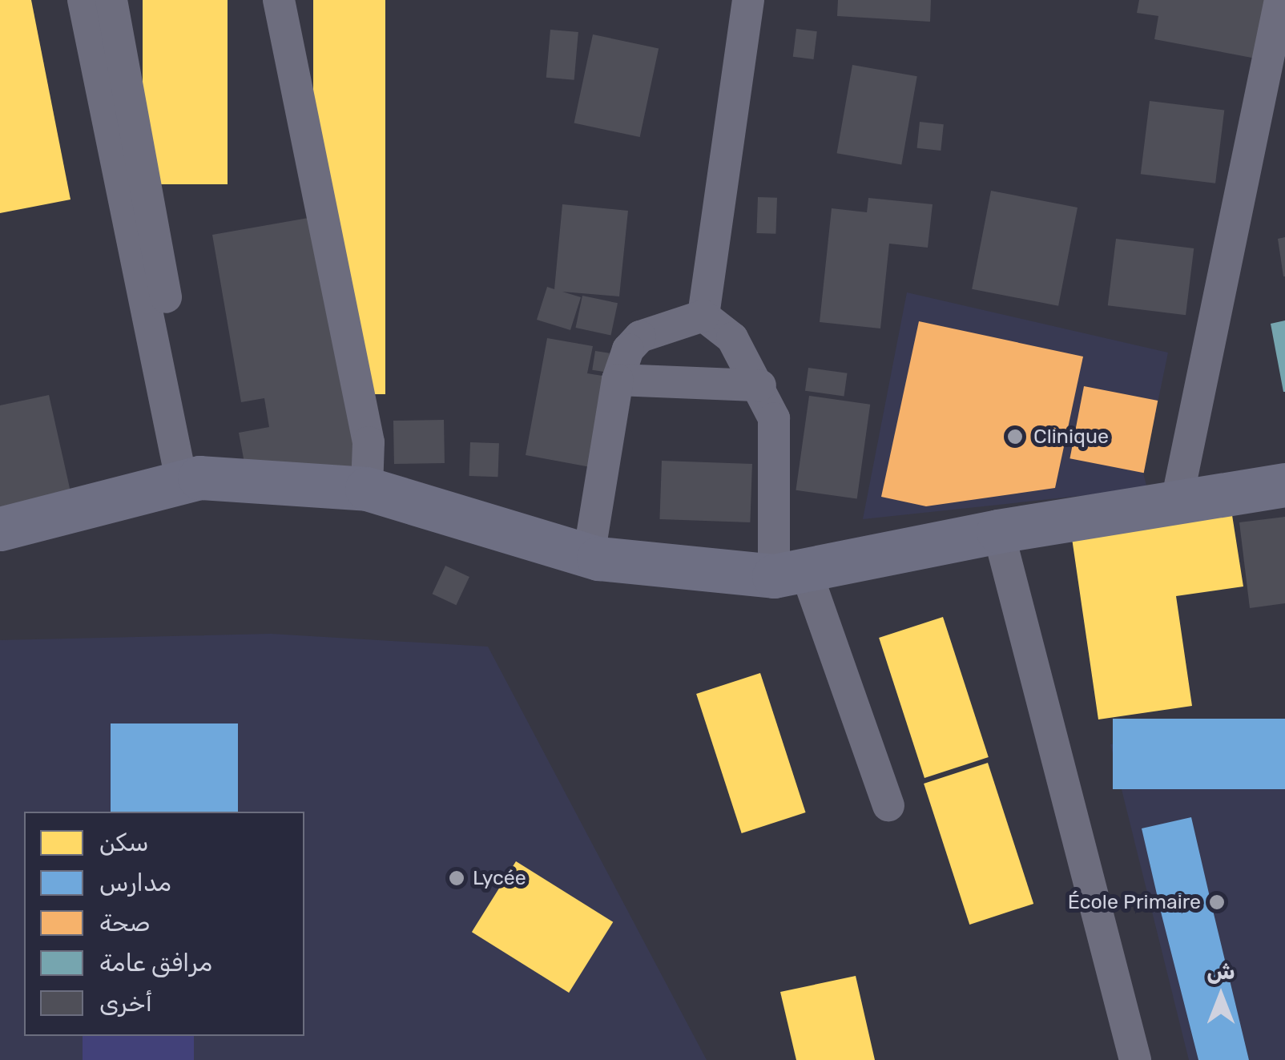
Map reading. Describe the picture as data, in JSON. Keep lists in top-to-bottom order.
{
  "places": ["Clinique", "Lycée", "École Primaire"],
  "legend": [
    "سكن",
    "مدارس",
    "صحة",
    "مرافق عامة",
    "أخرى"
  ],
  "north": "top"
}
